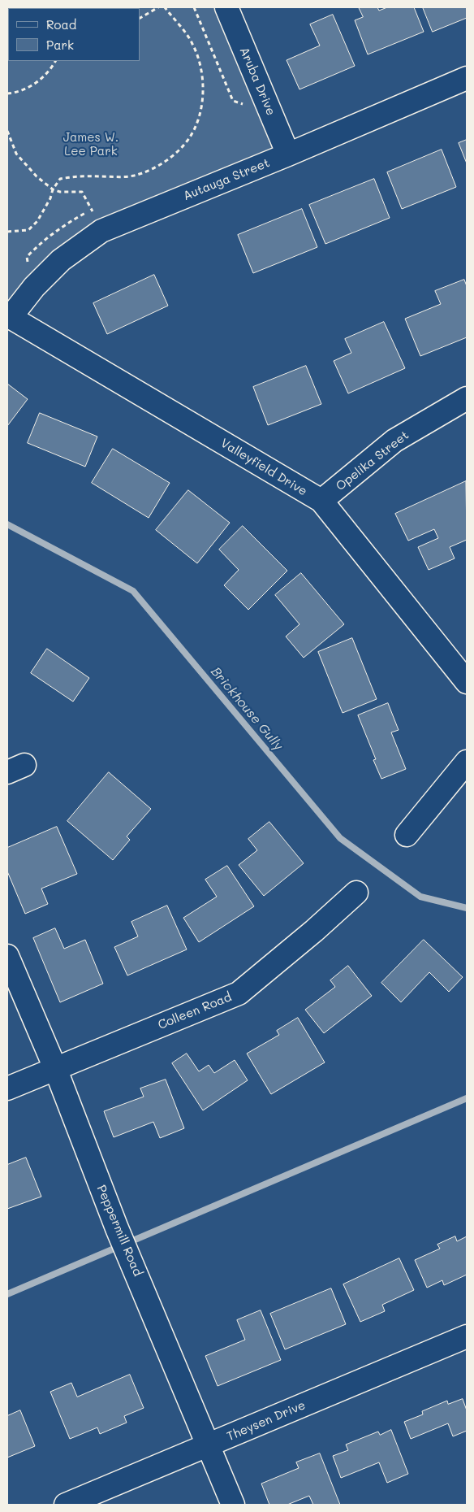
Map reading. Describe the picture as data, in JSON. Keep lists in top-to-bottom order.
{
  "streets": {
    "street": [
      "Aruba Drive",
      "Autauga Street",
      "Opelika Street",
      "Valleyfield Drive",
      "Colleen Road",
      "Peppermill Road",
      "Theysen Drive"
    ]
  },
  "crossings": [
    ["Aruba Drive", "Autauga Street"],
    ["Autauga Street", "Valleyfield Drive"],
    ["Opelika Street", "Valleyfield Drive"],
    ["Colleen Road", "Peppermill Road"],
    ["Peppermill Road", "Theysen Drive"]
  ],
  "water": ["Brickhouse Gully"],
  "parks": ["James W. Lee Park"],
  "legend": ["Road", "Park"]
}
